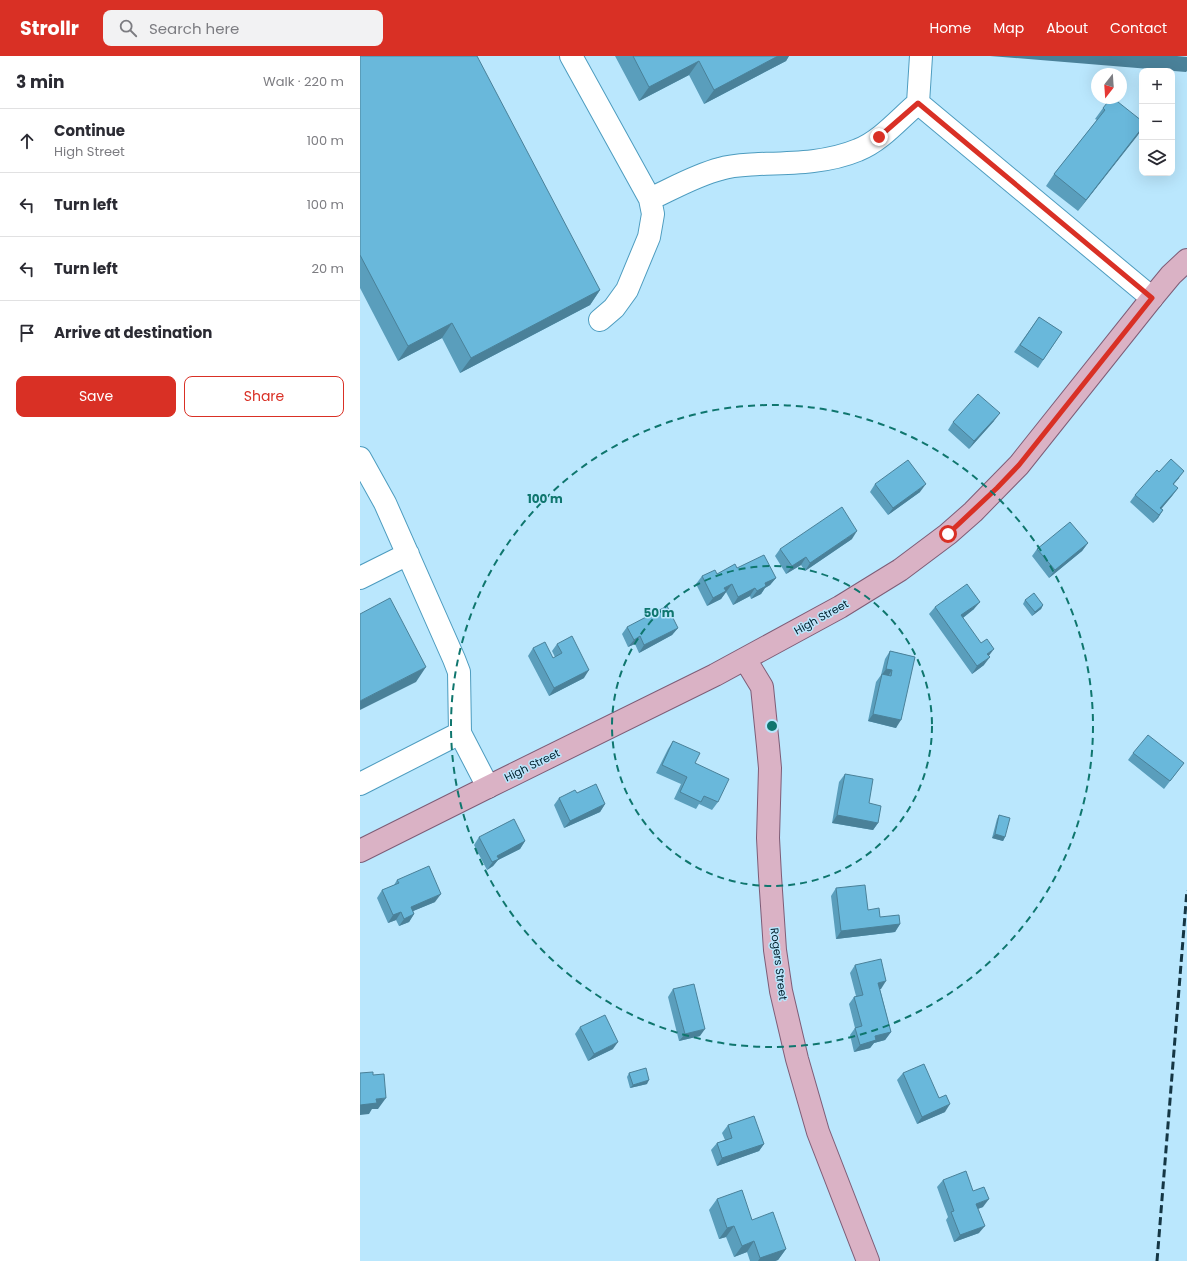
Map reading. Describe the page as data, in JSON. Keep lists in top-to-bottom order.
{
  "streets": {
    "main road": ["High Street", "Rogers Street"]
  },
  "crossings": [
    ["High Street", "Rogers Street"]
  ],
  "north": "bottom",
  "page": {
    "header": "Strollr",
    "search": "Search here",
    "nav": [
      "Home",
      "Map",
      "About",
      "Contact"
    ],
    "heading": ["3 min", "Walk · 220 m"],
    "map_buttons": ["+", "−"],
    "list": [
      ["Continue", "High Street", "100 m"],
      ["Turn left", "100 m"],
      ["Turn left", "20 m"],
      "Arrive at destination"
    ],
    "buttons": ["Save", "Share"]
  },
  "rings": ["100 m", "50 m"]
}
